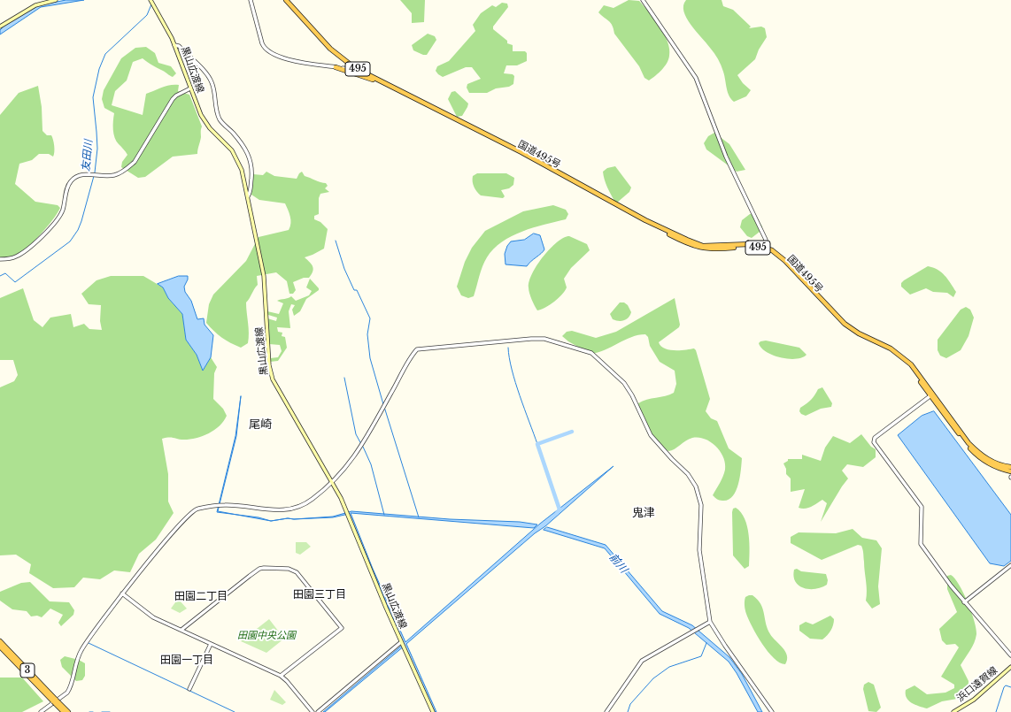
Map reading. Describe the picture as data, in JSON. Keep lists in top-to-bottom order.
{
  "streets": {
    "highway": ["495", "国道495号", "3"],
    "main road": ["黒山広渡線", "浜口遠賀線"]
  },
  "districts": [
    "尾崎",
    "鬼津",
    "田園三丁目",
    "田園二丁目",
    "田園一丁目"
  ],
  "water": ["友田川", "前川"],
  "parks": ["田園中央公園"]
}
